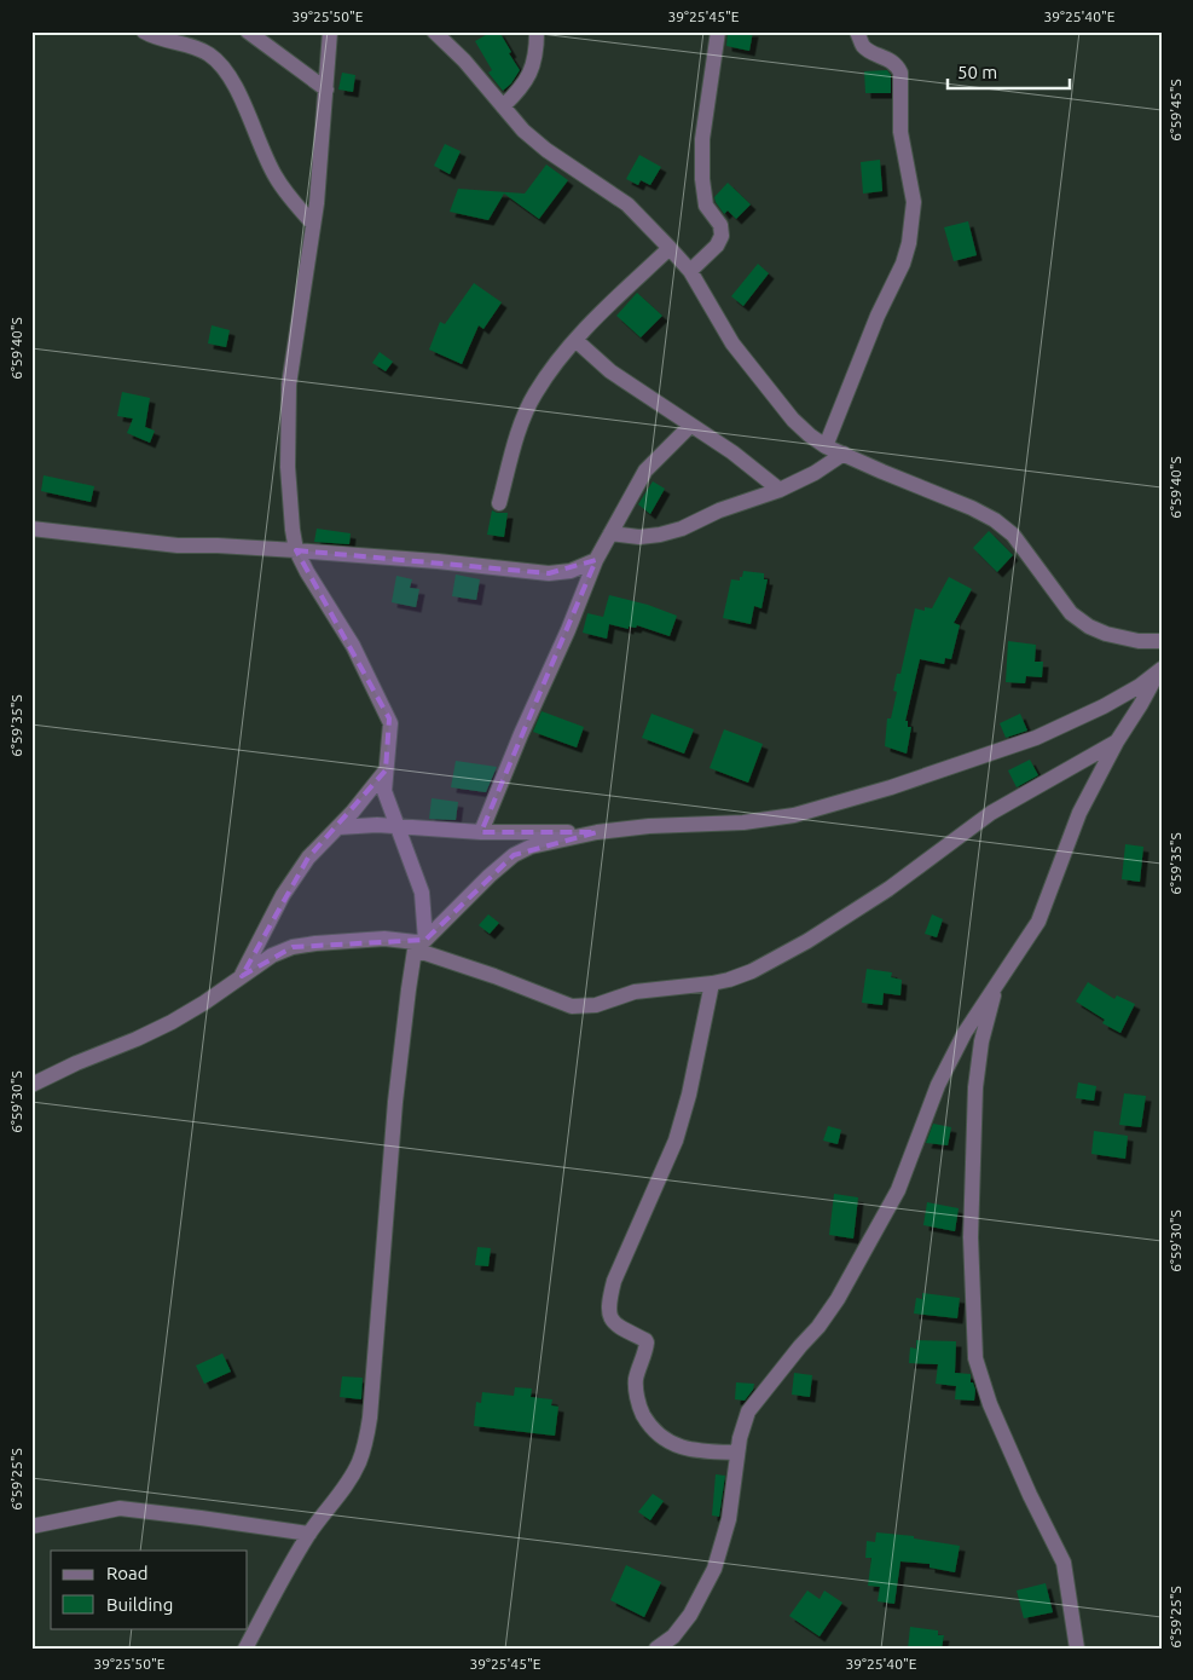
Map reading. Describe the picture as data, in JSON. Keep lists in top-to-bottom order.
{
  "legend": ["Road", "Building"],
  "scale_bar": "50 m",
  "coordinates": [
    "39°25'50\"E",
    "39°25'45\"E",
    "39°25'40\"E",
    "6°59'45\"S",
    "6°59'40\"S",
    "6°59'35\"S",
    "6°59'30\"S",
    "6°59'25\"S"
  ]
}
